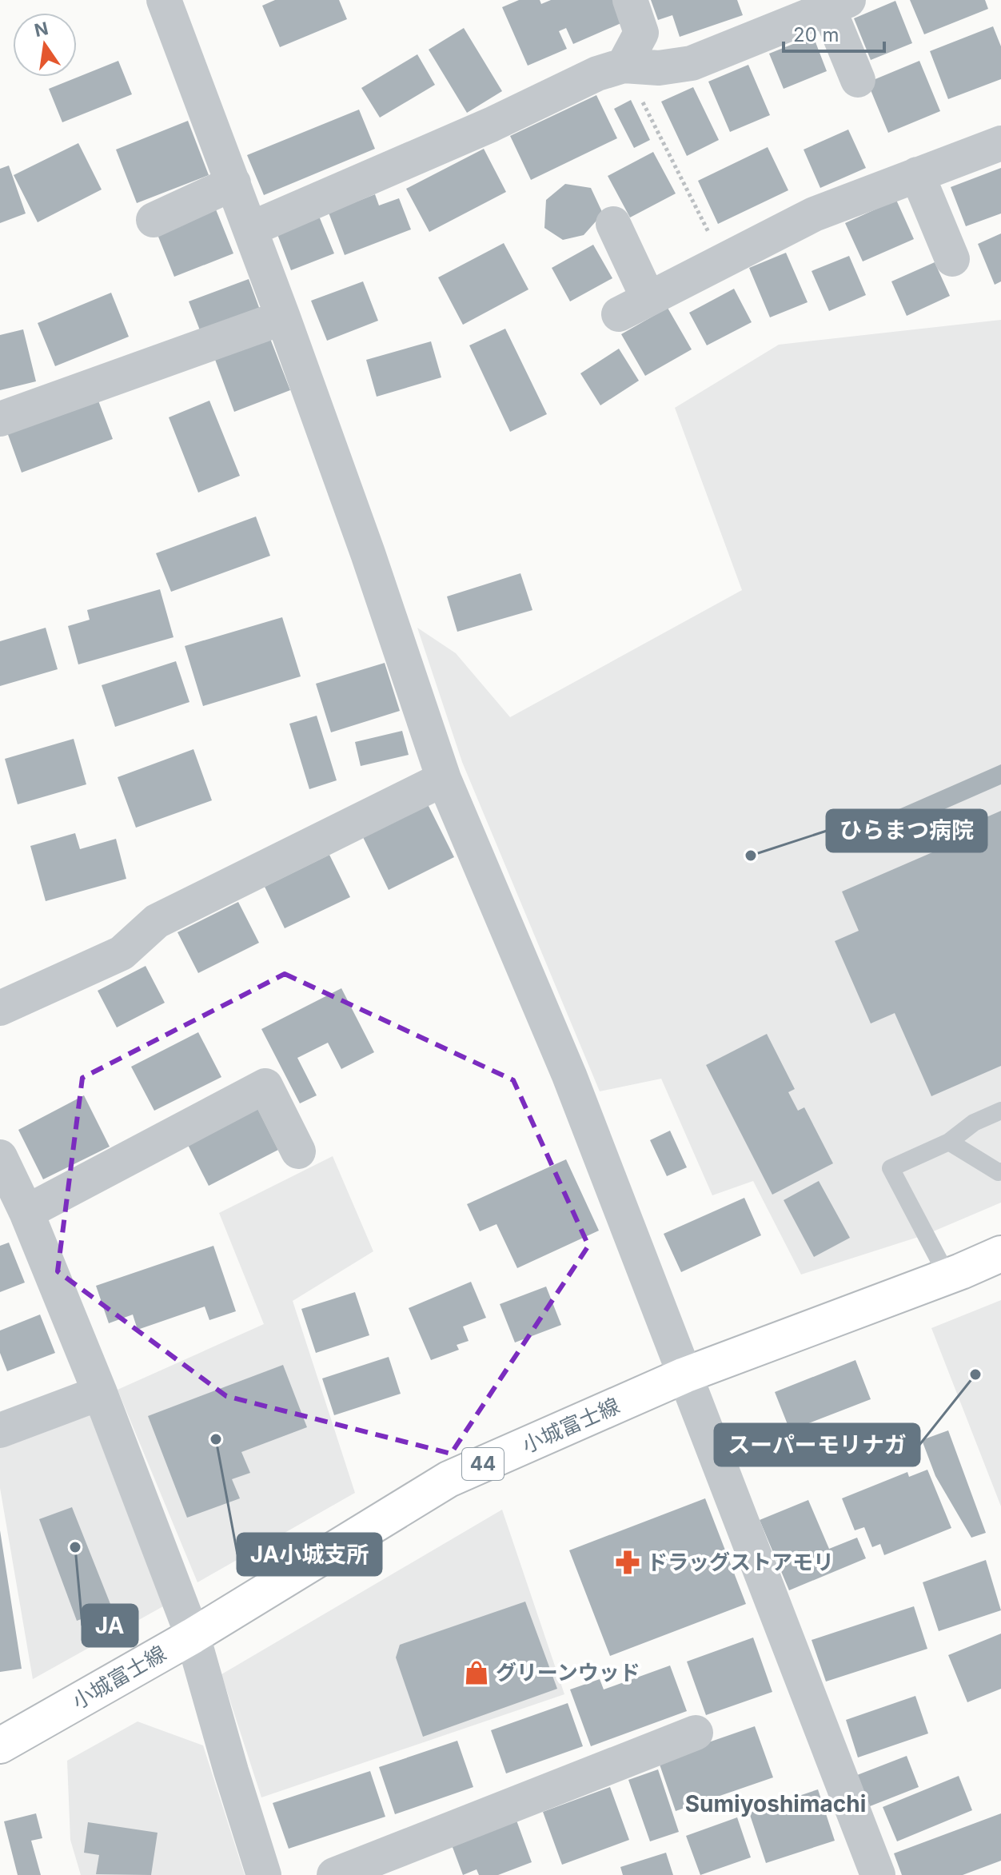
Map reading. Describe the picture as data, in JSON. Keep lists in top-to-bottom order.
{
  "streets": {
    "main road": ["小城富士線", "44"]
  },
  "districts": ["Sumiyoshimachi"],
  "places": {
    "other": [
      "ひらまつ病院",
      "スーパーモリナガ",
      "JA小城支所",
      "JA"
    ],
    "pharmacy": ["ドラッグストアモリ"],
    "shop": ["グリーンウッド"]
  },
  "scale_bar": "20 m",
  "north": "top"
}
